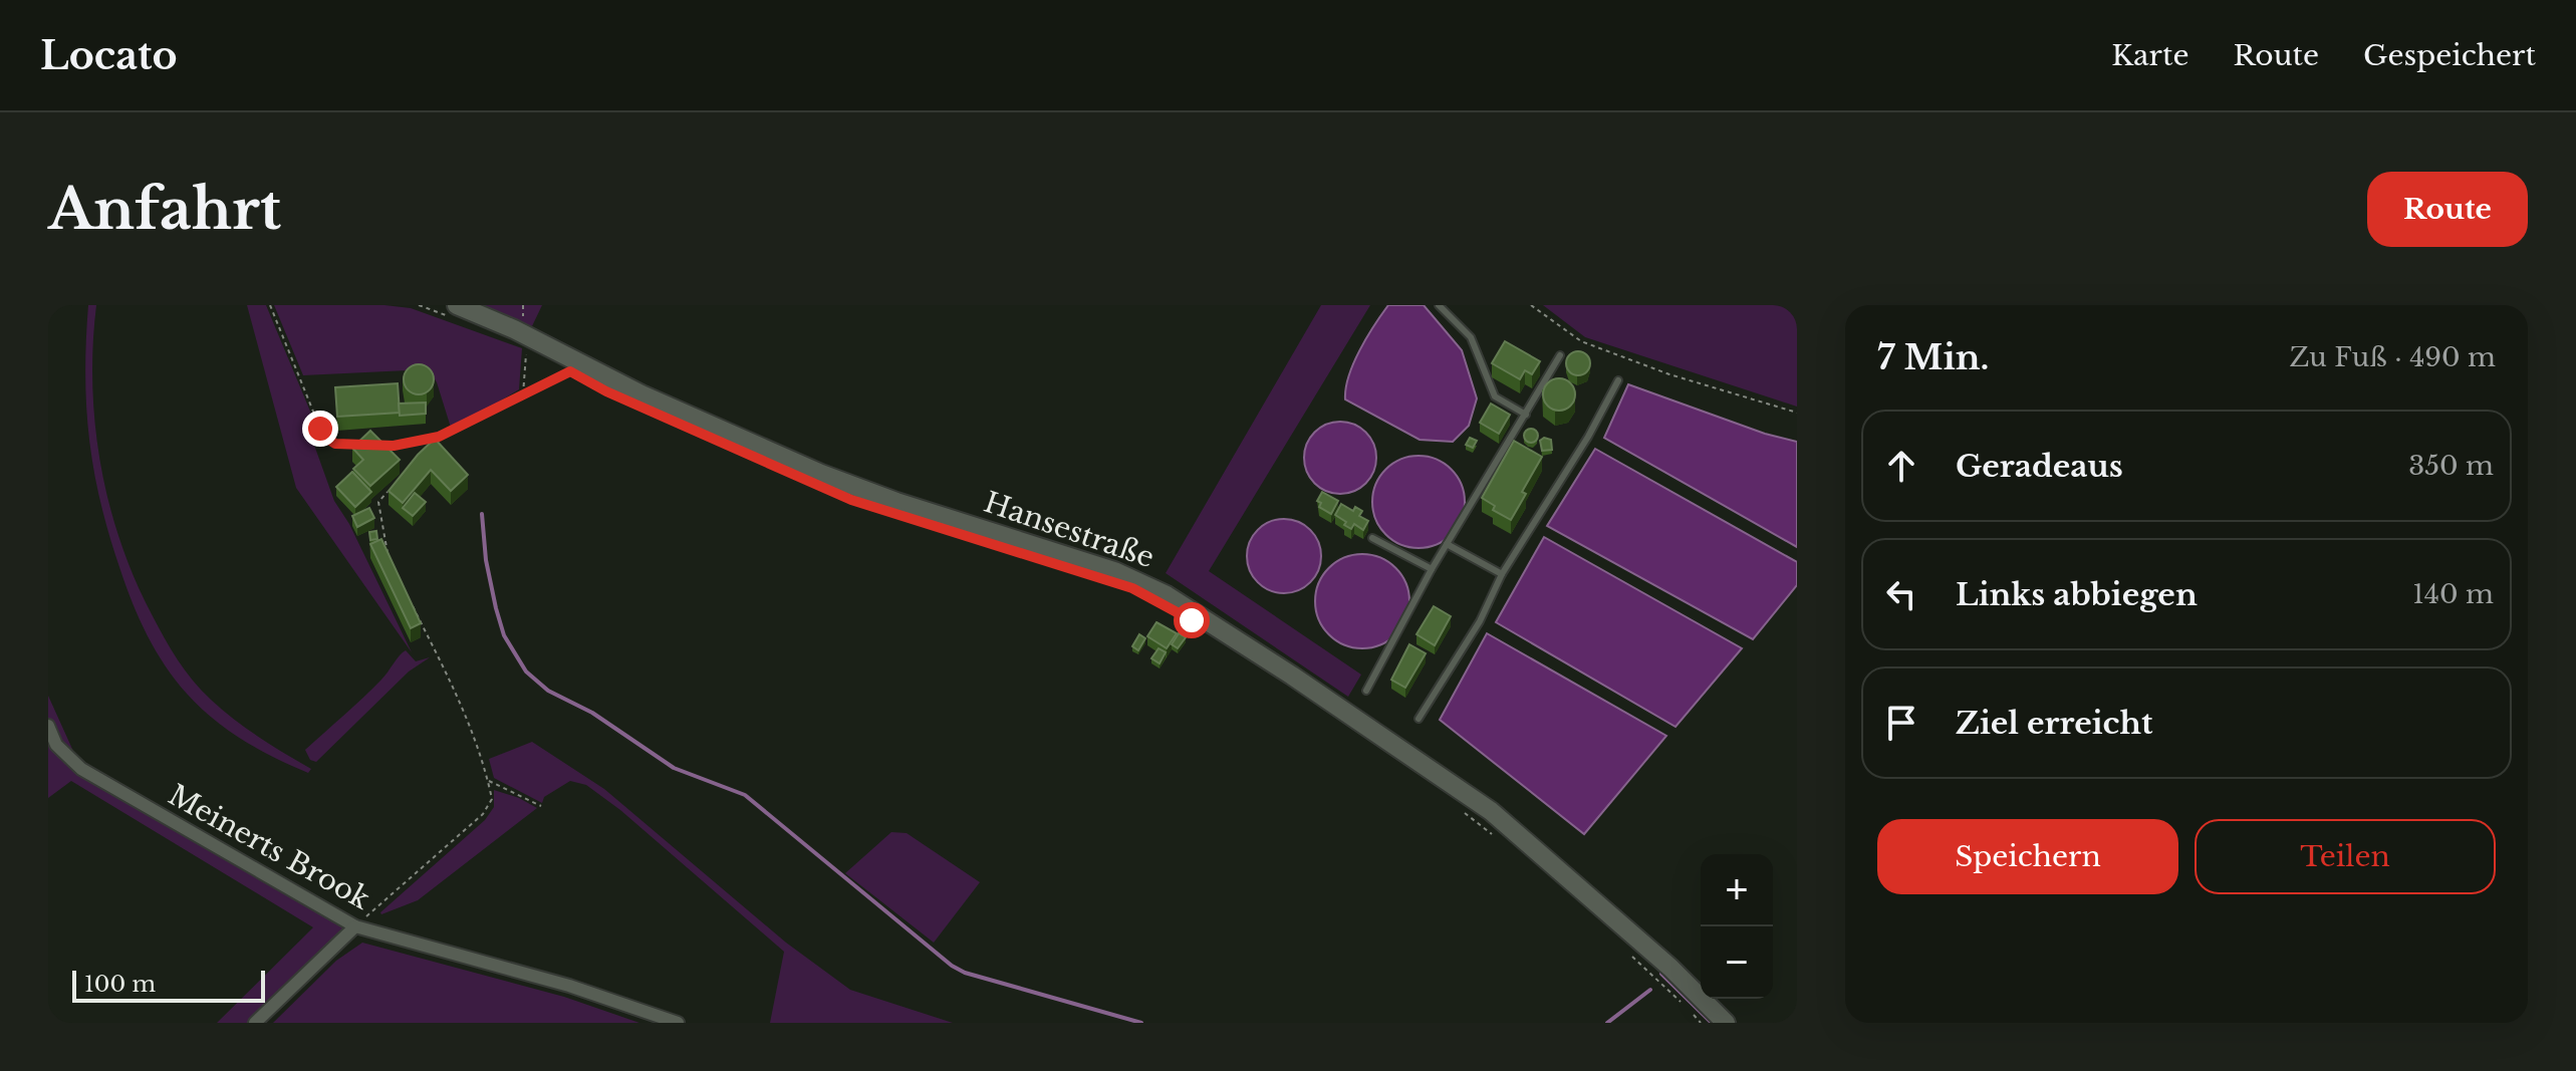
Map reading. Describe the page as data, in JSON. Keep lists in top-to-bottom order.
{
  "streets": {
    "street": ["Hansestraße", "Meinerts Brook"]
  },
  "scale_bar": "100 m",
  "page": {
    "header": "Locato",
    "nav": ["Karte", "Route", "Gespeichert"],
    "buttons": [
      "Route",
      ["Speichern", "Teilen"]
    ],
    "title": "Anfahrt",
    "heading": ["7 Min.", "Zu Fuß · 490 m"],
    "list": [
      ["Geradeaus", "350 m"],
      ["Links abbiegen", "140 m"],
      "Ziel erreicht"
    ],
    "map_buttons": ["+", "−"],
    "scale": "100 m"
  }
}
